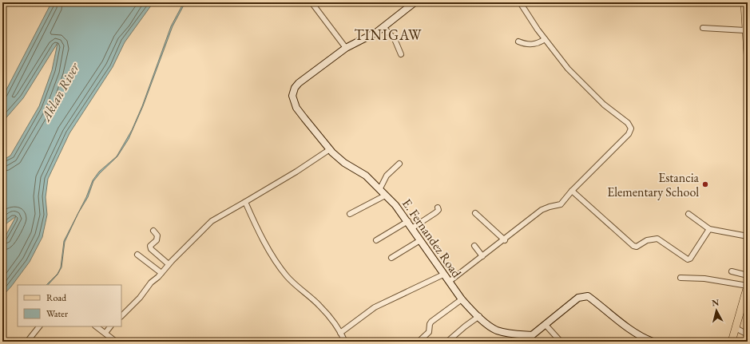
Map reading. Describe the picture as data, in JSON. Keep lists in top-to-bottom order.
{
  "streets": {
    "street": ["E. Fernandez Road"]
  },
  "districts": ["TINIGAW"],
  "water": ["Aklan River"],
  "places": ["Estancia Elementary School"],
  "legend": ["Road", "Water"],
  "north": "top"
}
